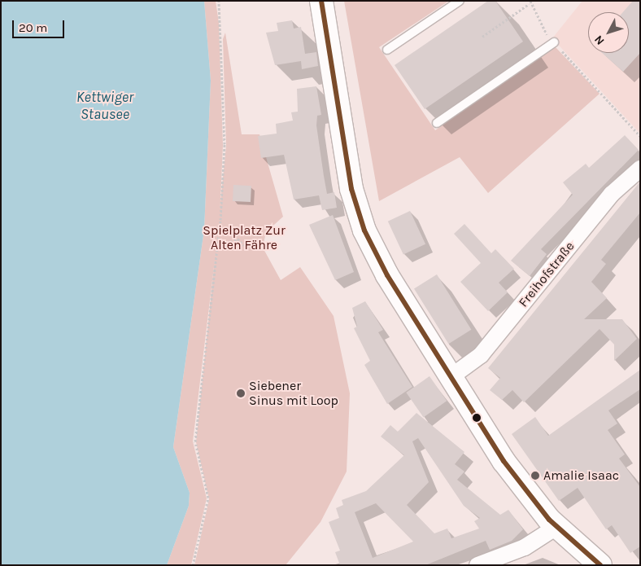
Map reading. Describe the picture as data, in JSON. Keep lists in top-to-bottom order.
{
  "streets": {
    "street": ["Freihofstraße"]
  },
  "water": ["Kettwiger Stausee"],
  "parks": ["Spielplatz Zur Alten Fähre"],
  "places": ["Siebener Sinus mit Loop", "Amalie Isaac"],
  "scale_bar": "20 m",
  "north": "bottom left"
}
